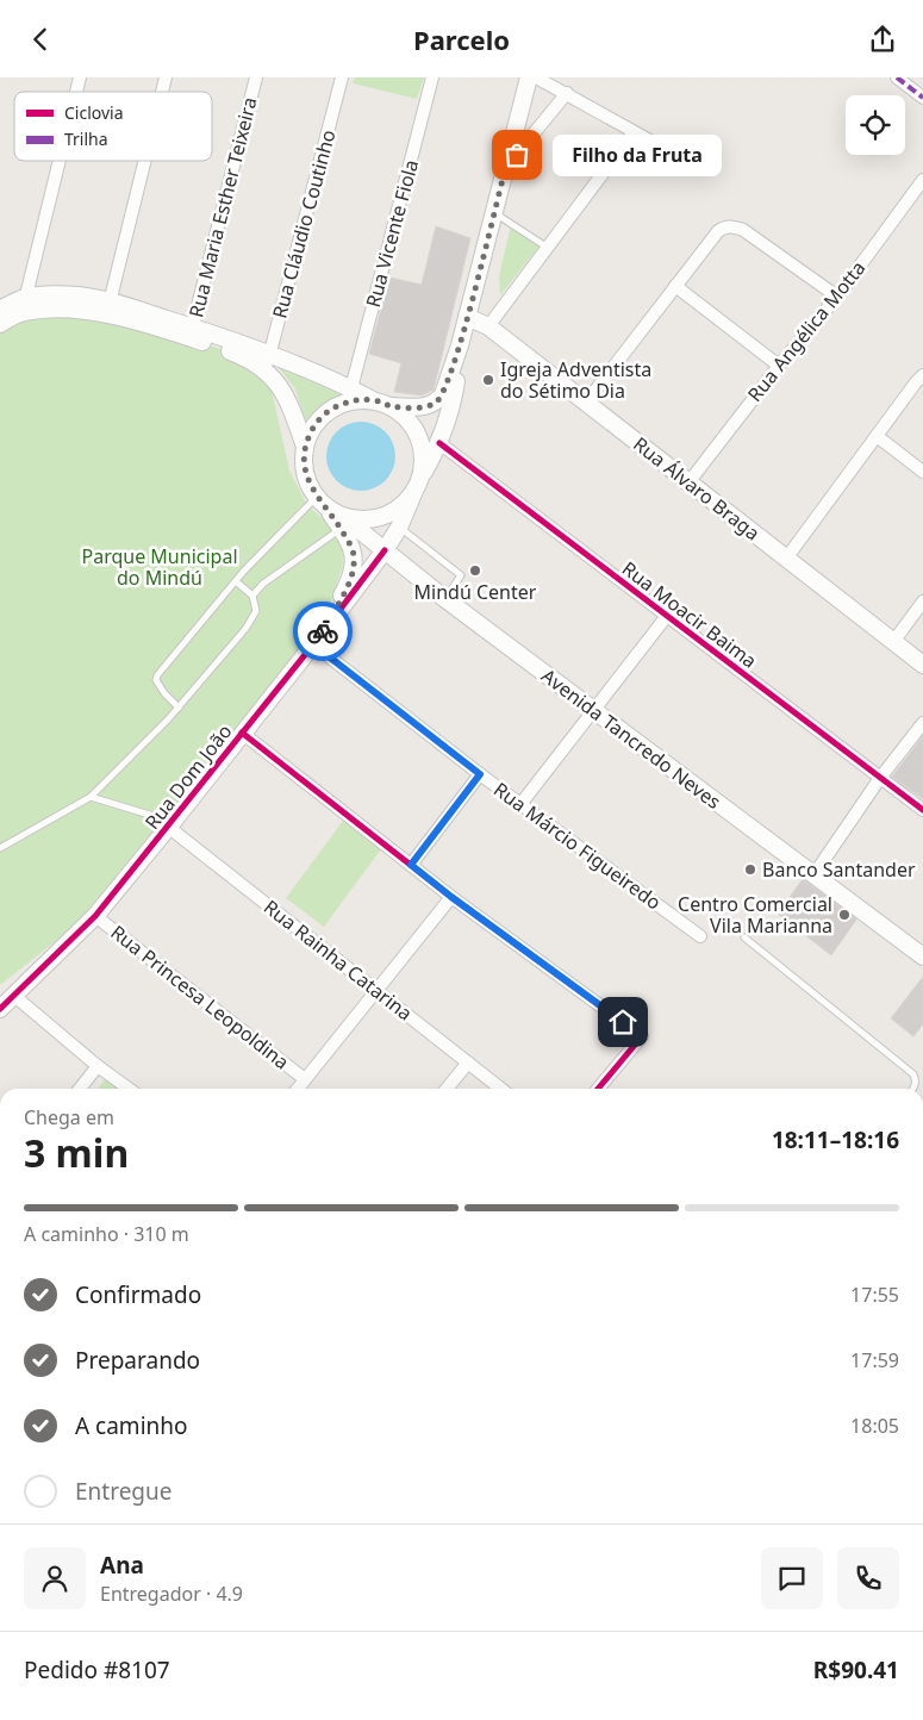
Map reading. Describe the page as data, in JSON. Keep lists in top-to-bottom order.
{
  "streets": {
    "main road": ["Rua Álvaro Braga", "Avenida Tancredo Neves", "Rua Dom João"],
    "street": [
      "Rua Maria Esther Teixeira",
      "Rua Cláudio Coutinho",
      "Rua Vicente Fiola",
      "Rua Angélica Motta",
      "Rua Moacir Baima",
      "Rua Márcio Figueiredo",
      "Rua Rainha Catarina",
      "Rua Princesa Leopoldina"
    ]
  },
  "crossings": [
    ["Rua Angélica Motta", "Rua Álvaro Braga"],
    ["Avenida Tancredo Neves", "Rua Dom João"],
    ["Rua Dom João", "Rua Márcio Figueiredo"],
    ["Rua Dom João", "Rua Rainha Catarina"],
    ["Rua Dom João", "Rua Princesa Leopoldina"]
  ],
  "parks": ["Parque Municipal do Mindú"],
  "places": [
    "Filho da Fruta",
    "Igreja Adventista do Sétimo Dia",
    "Mindú Center",
    "Banco Santander",
    "Centro Comercial Vila Marianna"
  ],
  "legend": ["Ciclovia", "Trilha"],
  "page": {
    "header": "Parcelo",
    "bubble": "Filho da Fruta",
    "heading": ["3 min", "Chega em", "18:11–18:16"],
    "panel": [
      "Ana",
      "Entregador · 4.9",
      "Pedido #8107",
      "R$90.41"
    ],
    "bar": "A caminho · 310 m",
    "list": [
      ["Confirmado", "17:55"],
      ["Preparando", "17:59"],
      ["A caminho", "18:05"],
      "Entregue"
    ]
  }
}
